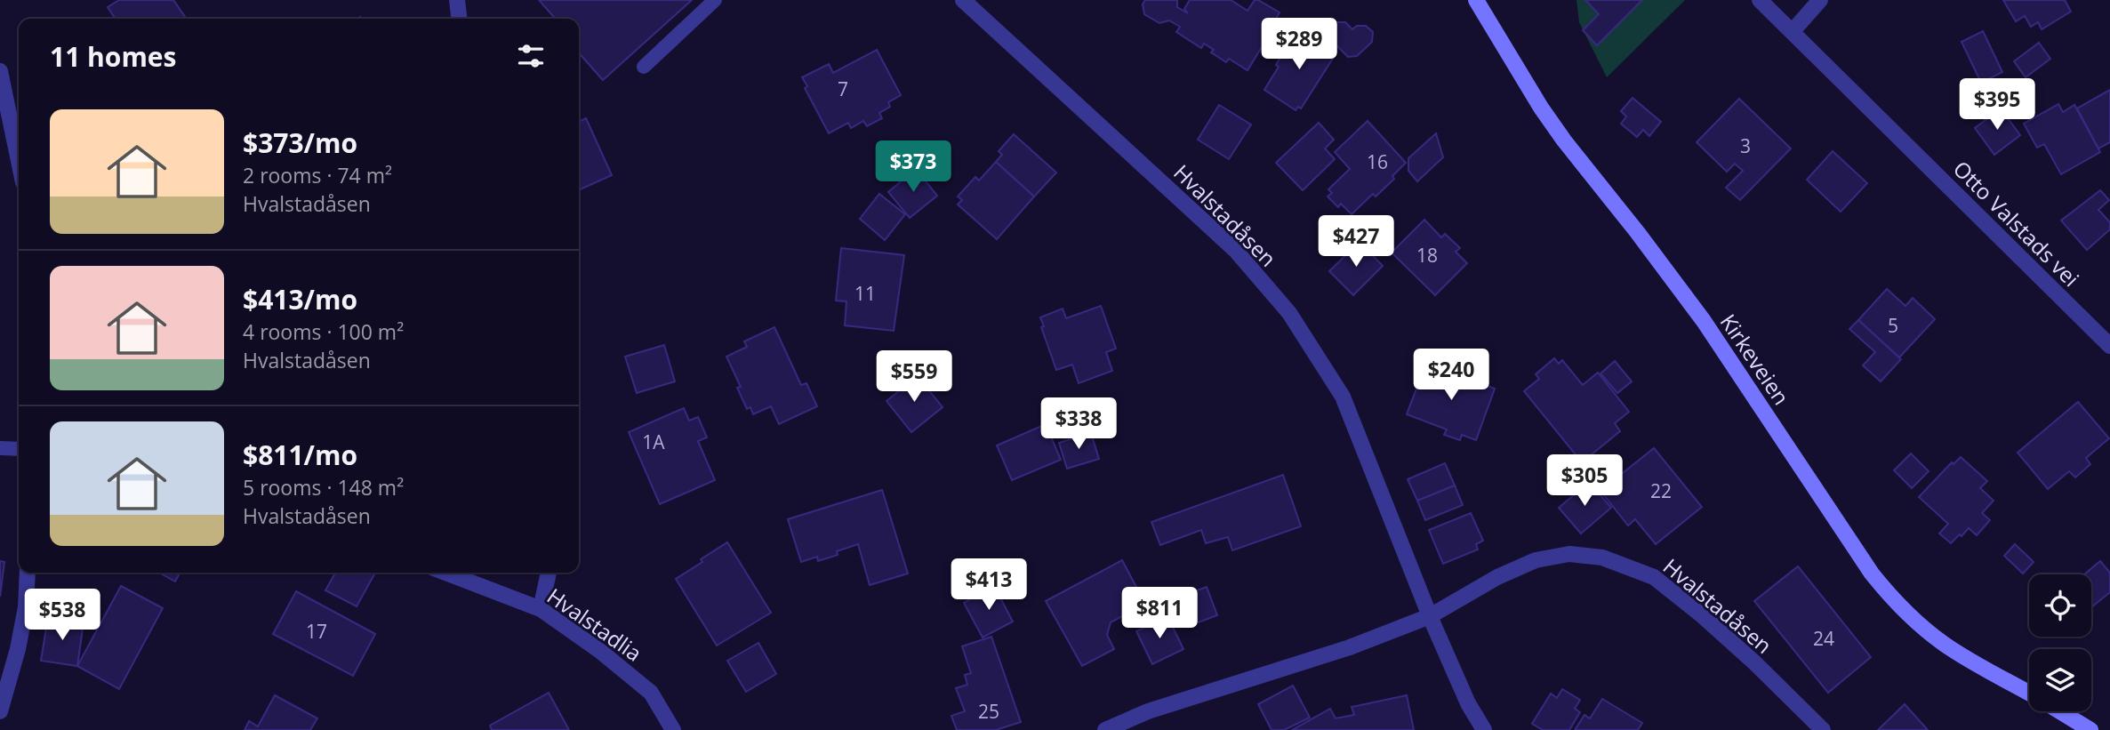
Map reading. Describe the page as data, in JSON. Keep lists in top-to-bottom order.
{
  "streets": {
    "main road": ["Kirkeveien"],
    "street": ["Hvalstadåsen", "Otto Valstads vei", "Hvalstadlia"]
  },
  "house_numbers": [
    "7",
    "3",
    "16",
    "18",
    "11",
    "5",
    "1A",
    "22",
    "17",
    "24",
    "25"
  ],
  "page": {
    "price": [
      "$289",
      "$395",
      "$373",
      "$427",
      "$240",
      "$559",
      "$338",
      "$305",
      "$413",
      "$811",
      "$538"
    ],
    "heading": "11 homes",
    "list": [
      {
        "name": "$373/mo",
        "note": "2 rooms · 74 m² · Hvalstadåsen"
      },
      {
        "name": "$413/mo",
        "note": "4 rooms · 100 m² · Hvalstadåsen"
      },
      {
        "name": "$811/mo",
        "note": "5 rooms · 148 m² · Hvalstadåsen"
      }
    ]
  }
}
